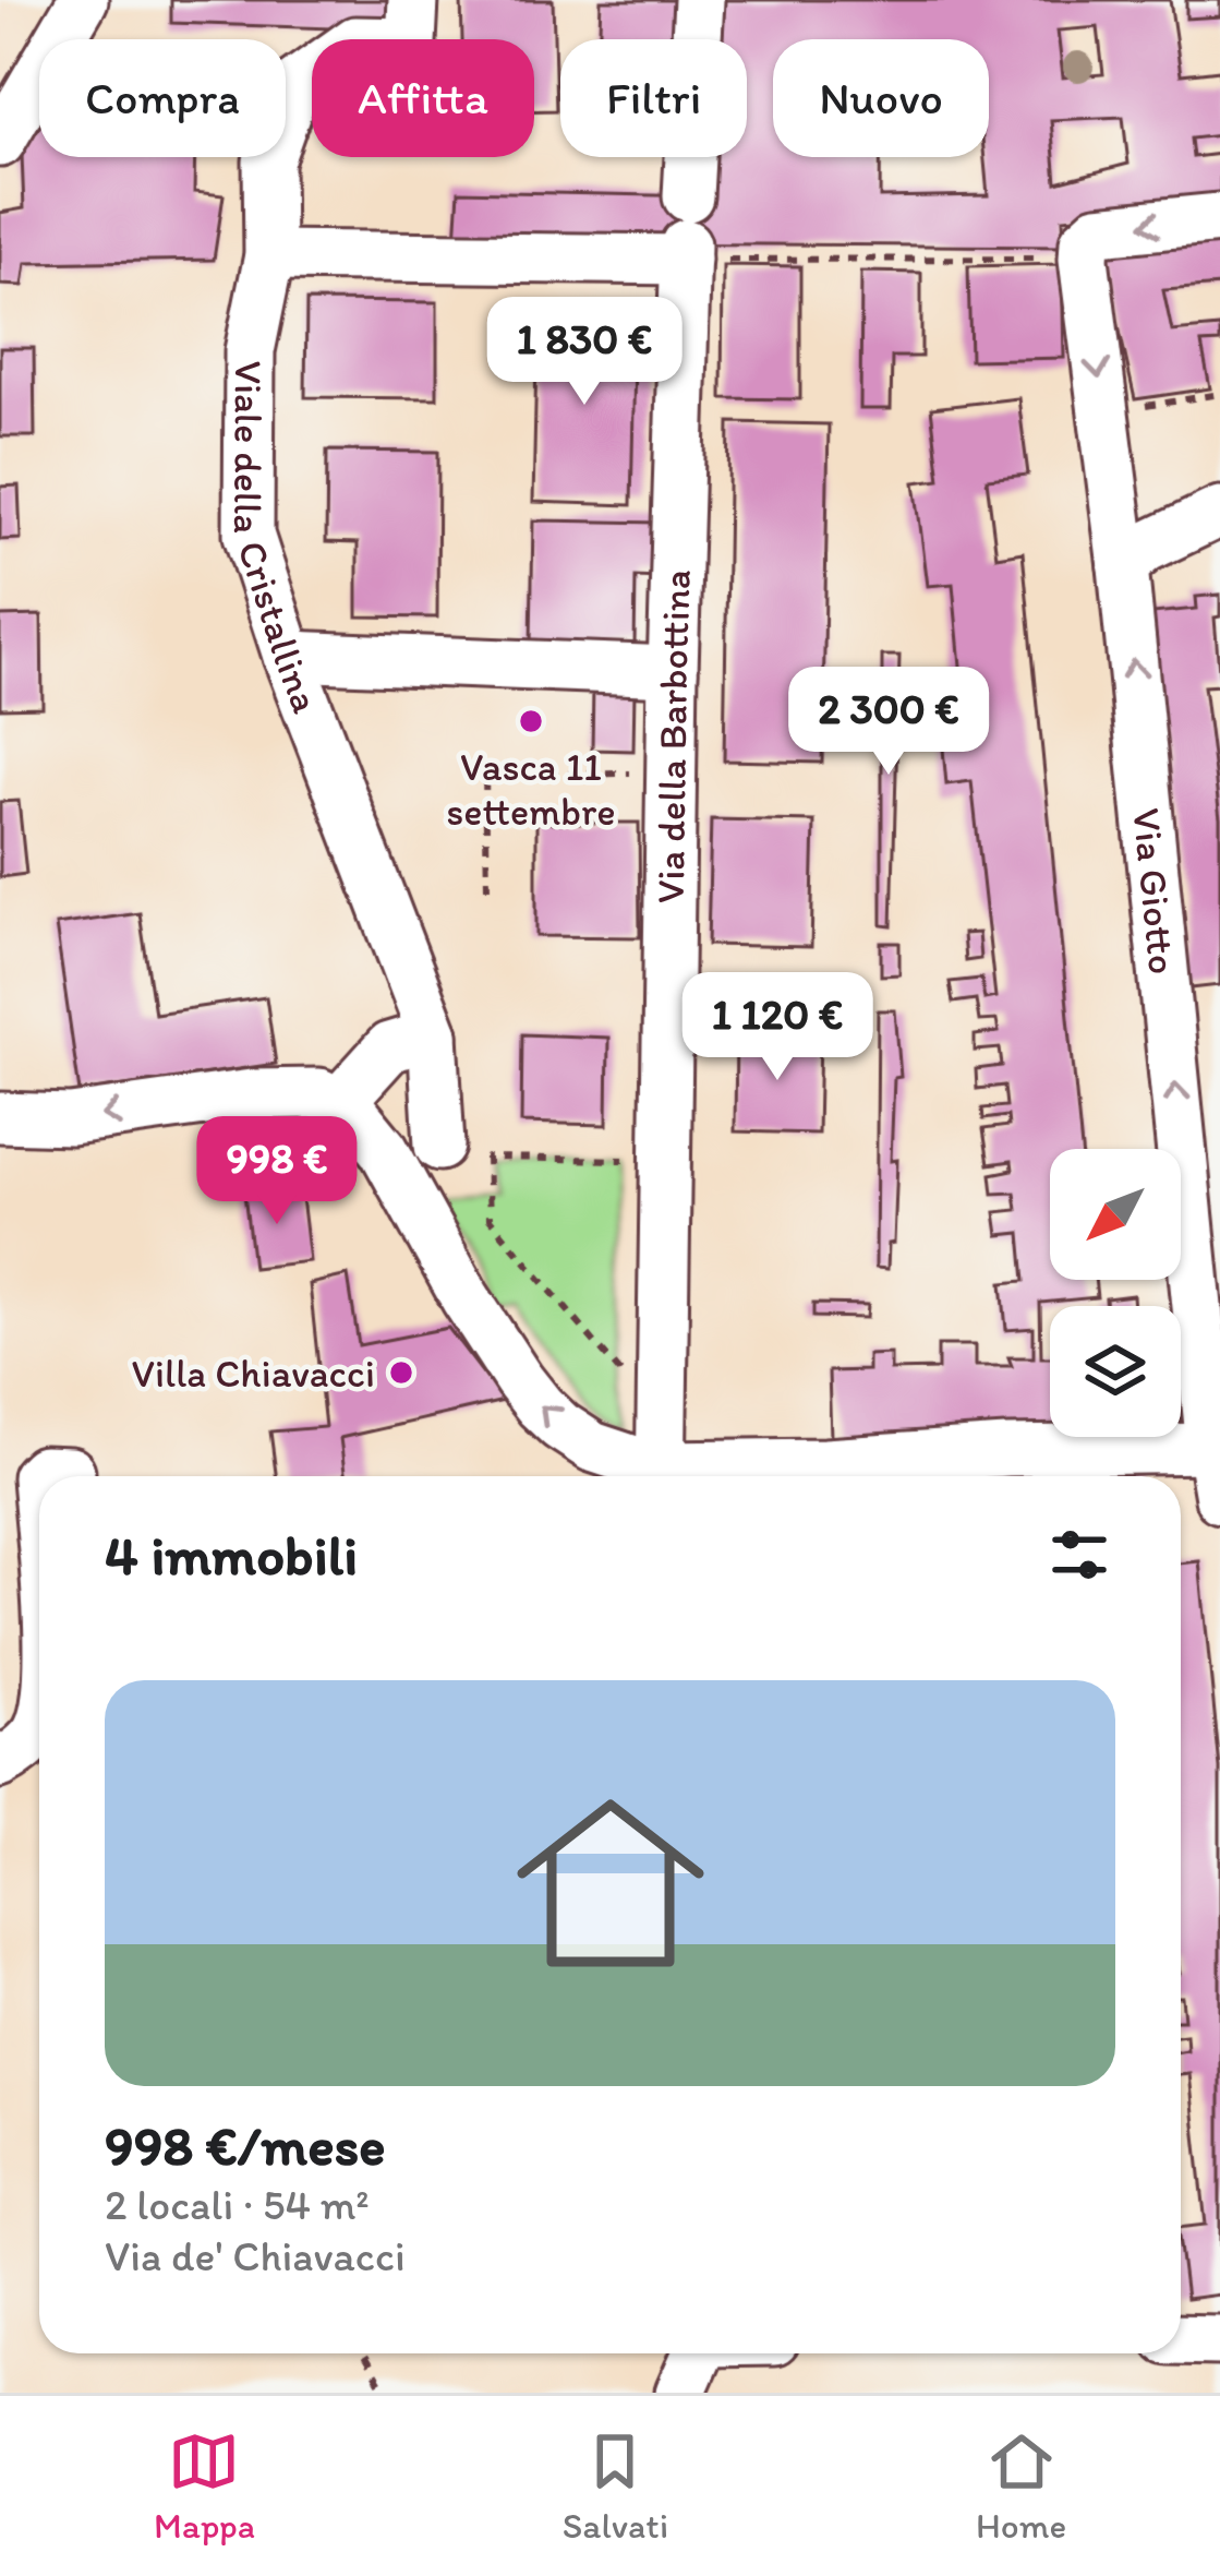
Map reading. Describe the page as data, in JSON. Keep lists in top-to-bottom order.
{
  "streets": {
    "street": ["Viale della Cristallina", "Via della Barbottina", "Via Giotto"]
  },
  "places": ["Vasca 11 settembre", "Villa Chiavacci"],
  "north": "bottom left",
  "page": {
    "chip": [
      "Compra",
      "Affitta",
      "Filtri",
      "Nuovo"
    ],
    "price": [
      "1 830 €",
      "2 300 €",
      "1 120 €",
      "998 €"
    ],
    "heading": "4 immobili",
    "list": [
      {
        "name": "998 €/mese",
        "note": "2 locali · 54 m² · Via de' Chiavacci"
      }
    ],
    "tabs": ["Mappa", "Salvati", "Home"]
  }
}
